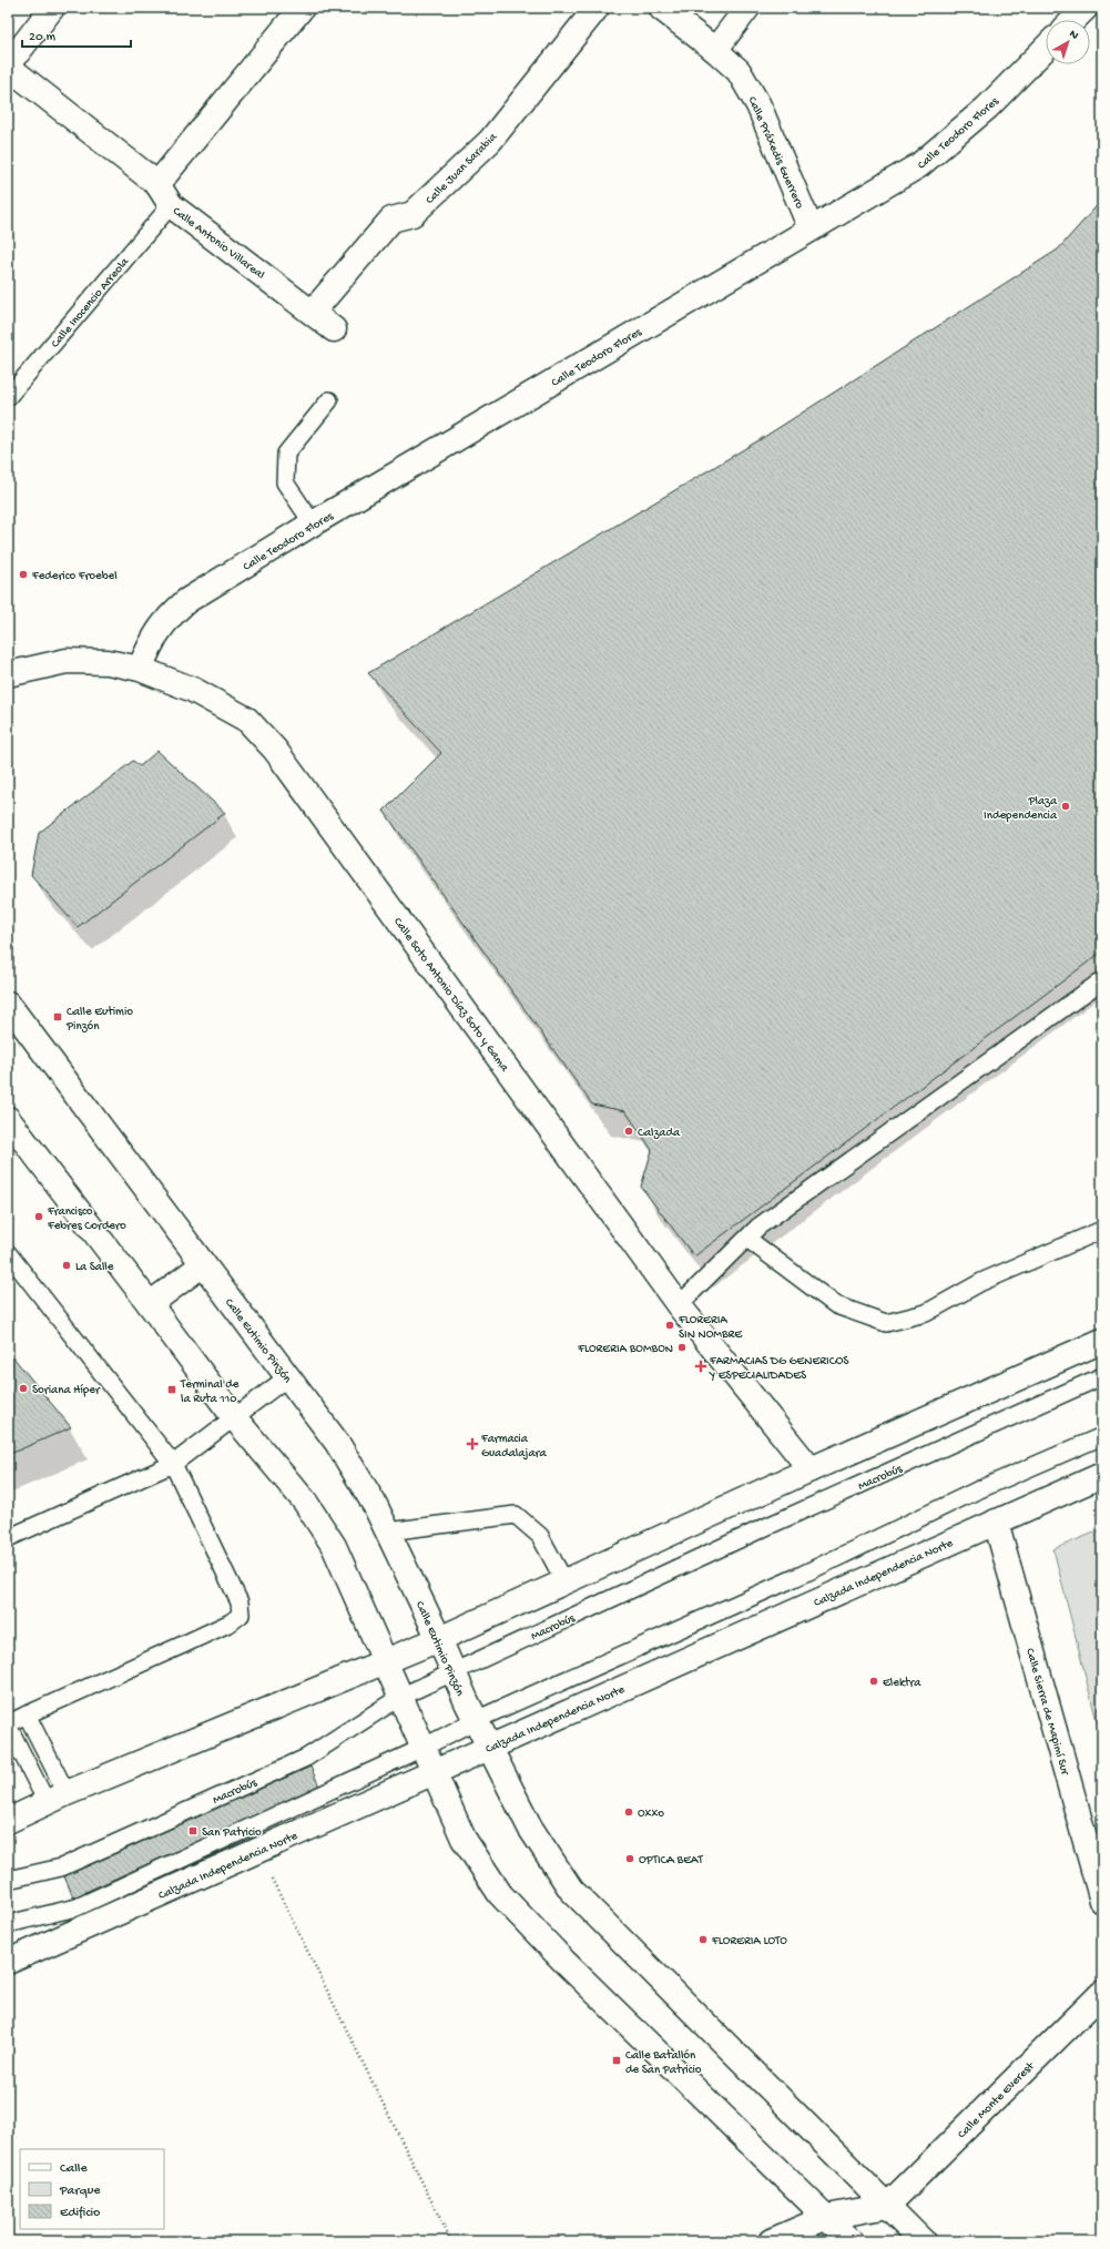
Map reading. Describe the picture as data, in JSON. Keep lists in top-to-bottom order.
{
  "streets": {
    "street": [
      "Calle Teodoro Flores",
      "Calle Práxedis Guerrero",
      "Calle Juan Sarabia",
      "Calle Antonio Villareal",
      "Calle Soto Antonio Díaz Soto y Gama",
      "Calle Eutimio Pinzón",
      "Calzada Independencia Norte",
      "Calle Sierra de Mapimí Sur",
      "Calle Monte Everest"
    ],
    "lane": ["Calle Inocencio Arreola", "Macrobús"]
  },
  "crossings": [
    ["Calle Teodoro Flores", "Calle Práxedis Guerrero"],
    ["Calle Teodoro Flores", "Calle Soto Antonio Díaz Soto y Gama"],
    ["Calle Juan Sarabia", "Calle Antonio Villareal"],
    ["Calle Antonio Villareal", "Calle Inocencio Arreola"],
    ["Calle Eutimio Pinzón", "Macrobús"],
    ["Calzada Independencia Norte", "Calle Sierra de Mapimí Sur"]
  ],
  "places": {
    "other": [
      "Federico Froebel",
      "Plaza Independencia",
      "Calzada",
      "Francisco Febres Cordero",
      "La Salle",
      "FLORERIA SIN NOMBRE",
      "FLORERIA BOMBON",
      "Soriana Híper",
      "Elektra",
      "Oxxo",
      "OPTICA BEAT",
      "FLORERIA LOTO"
    ],
    "transit": [
      "Calle Eutimio Pinzón",
      "Terminal de la Ruta 110",
      "San Patricio",
      "Calle Batallón de San Patricio"
    ],
    "health": ["FARMACIAS DG GENERICOS Y ESPECIALIDADES", "Farmacia Guadalajara"]
  },
  "legend": ["Calle", "Parque", "Edificio"],
  "scale_bar": "20 m",
  "north": "top right"
}
